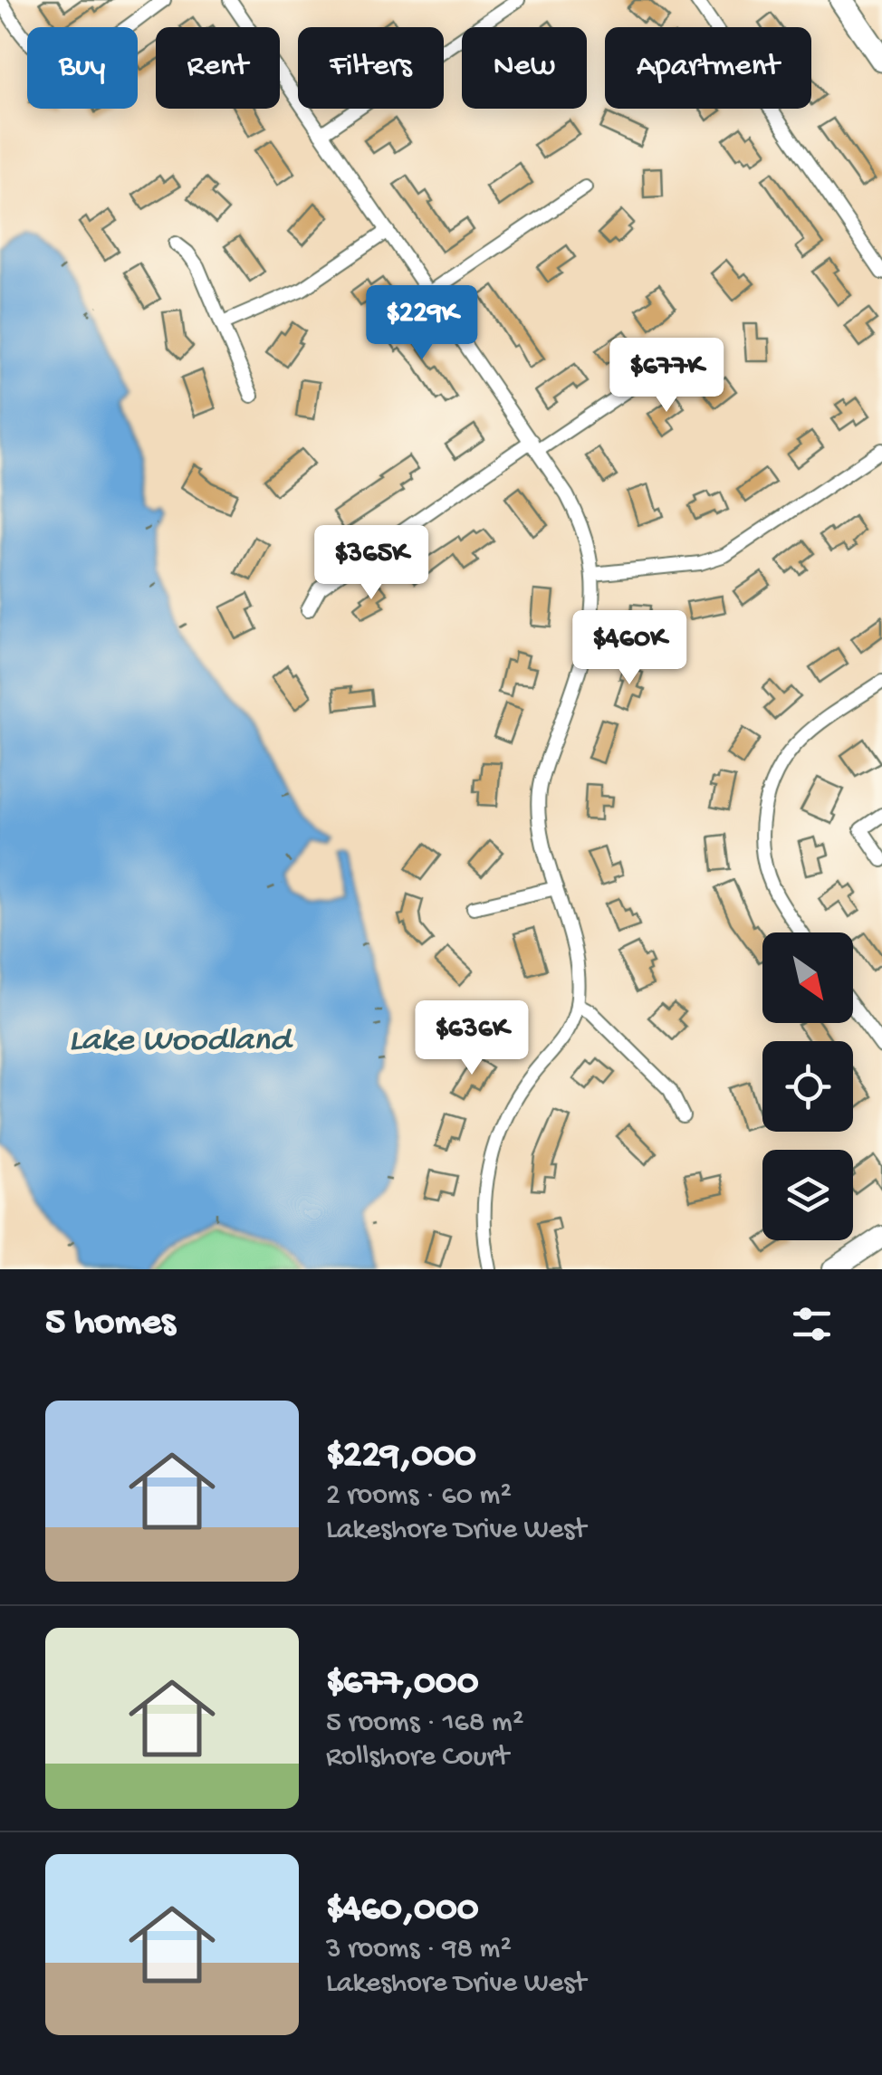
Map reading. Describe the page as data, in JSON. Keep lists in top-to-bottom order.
{
  "water": ["Lake Woodland"],
  "north": "bottom right",
  "page": {
    "chip": [
      "Buy",
      "Rent",
      "Filters",
      "New",
      "Apartment"
    ],
    "price": [
      "$229K",
      "$677K",
      "$365K",
      "$460K",
      "$636K"
    ],
    "heading": "5 homes",
    "list": [
      {
        "name": "$229,000",
        "note": "2 rooms · 60 m² · Lakeshore Drive West"
      },
      {
        "name": "$677,000",
        "note": "5 rooms · 168 m² · Rollshore Court"
      },
      {
        "name": "$460,000",
        "note": "3 rooms · 98 m² · Lakeshore Drive West"
      }
    ]
  }
}
